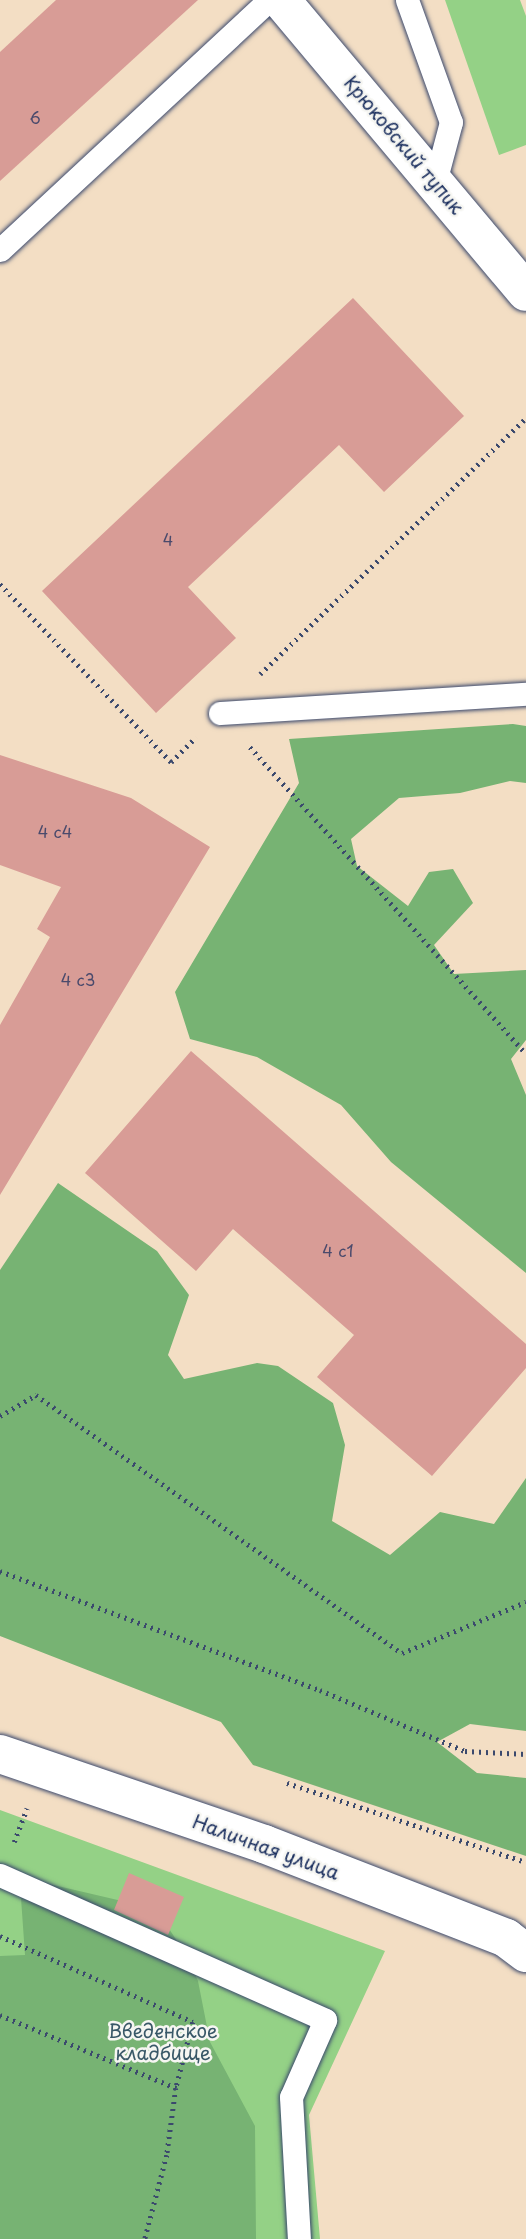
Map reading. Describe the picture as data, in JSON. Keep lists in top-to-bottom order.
{
  "streets": {
    "street": ["Крюковский тупик", "Наличная улица"]
  },
  "parks": ["Введенское кладбище"],
  "house_numbers": [
    "6",
    "4",
    "4 с4",
    "4 с3",
    "4 с1"
  ]
}
